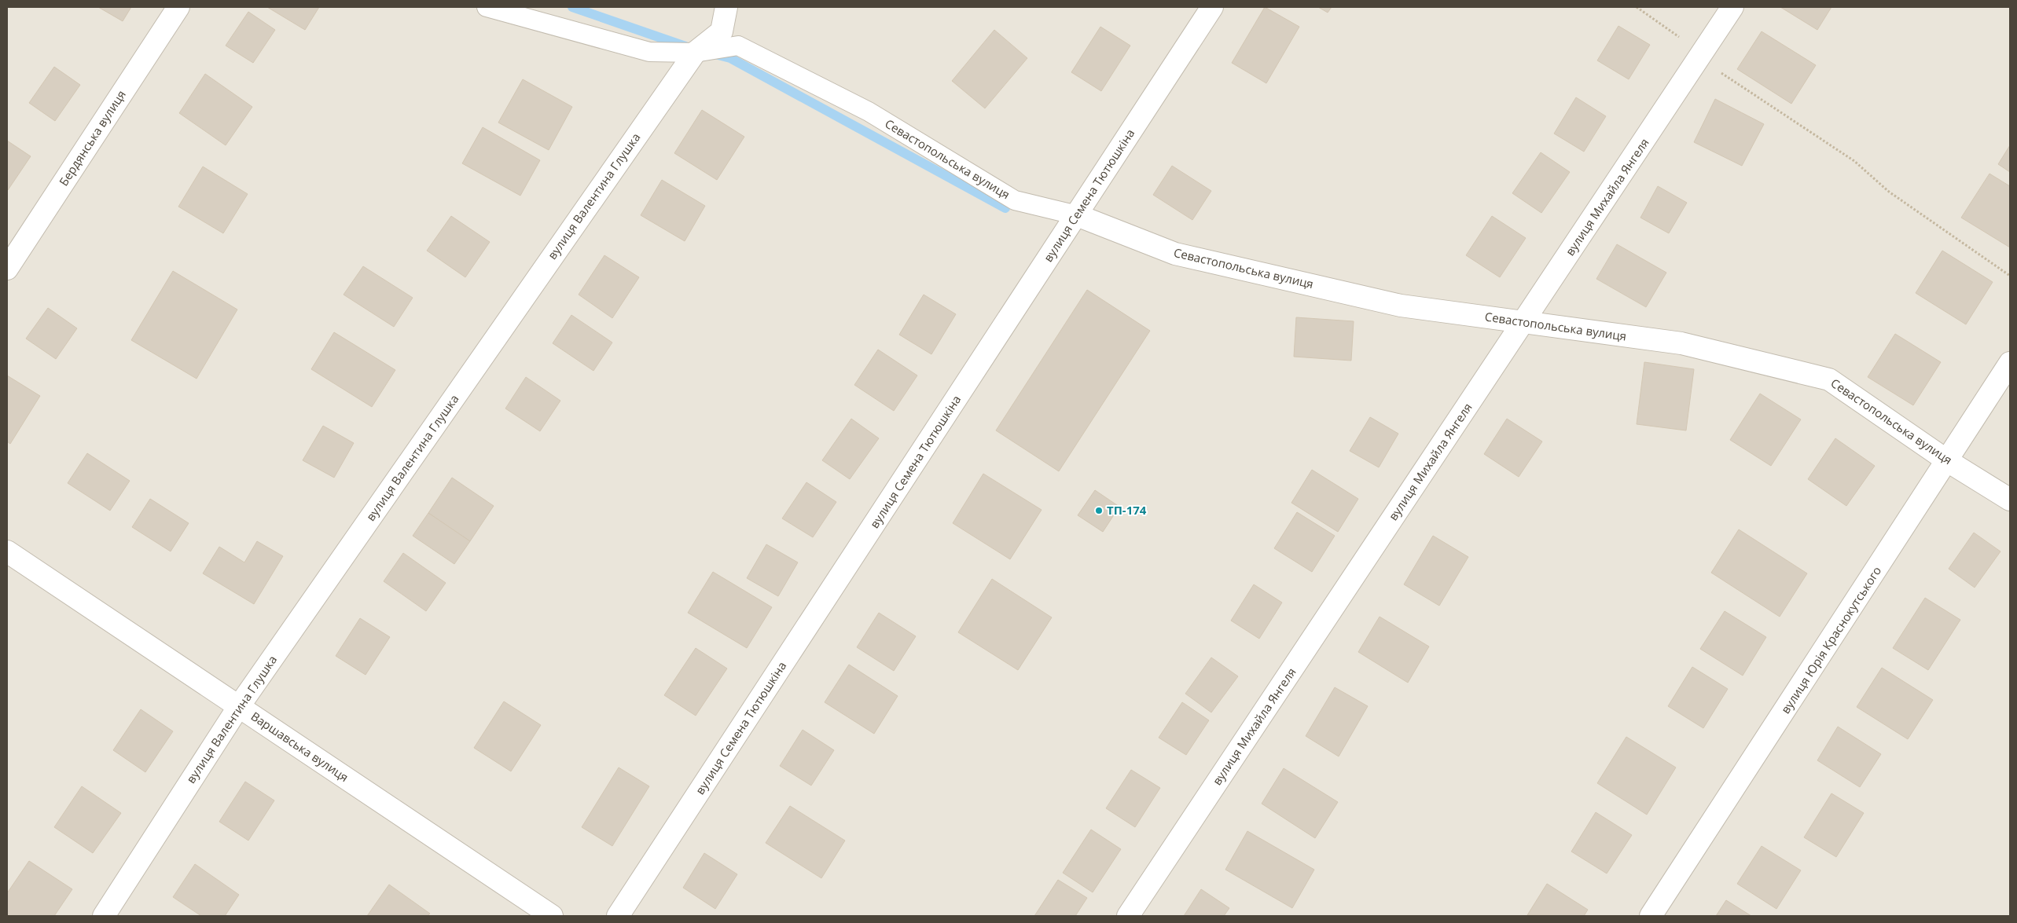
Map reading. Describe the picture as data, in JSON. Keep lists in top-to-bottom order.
{
  "streets": {
    "street": [
      "Бердянська вулиця",
      "Севастопольська вулиця",
      "вулиця Семена Тютюшкіна",
      "вулиця Валентина Глушка",
      "вулиця Михайла Янгеля",
      "вулиця Юрія Краснокутського",
      "Варшавська вулиця"
    ]
  },
  "crossings": [
    ["Севастопольська вулиця", "вулиця Семена Тютюшкіна"],
    ["Севастопольська вулиця", "вулиця Валентина Глушка"],
    ["Севастопольська вулиця", "вулиця Михайла Янгеля"],
    ["Севастопольська вулиця", "вулиця Юрія Краснокутського"],
    ["вулиця Валентина Глушка", "Варшавська вулиця"]
  ],
  "places": ["ТП-174"]
}
